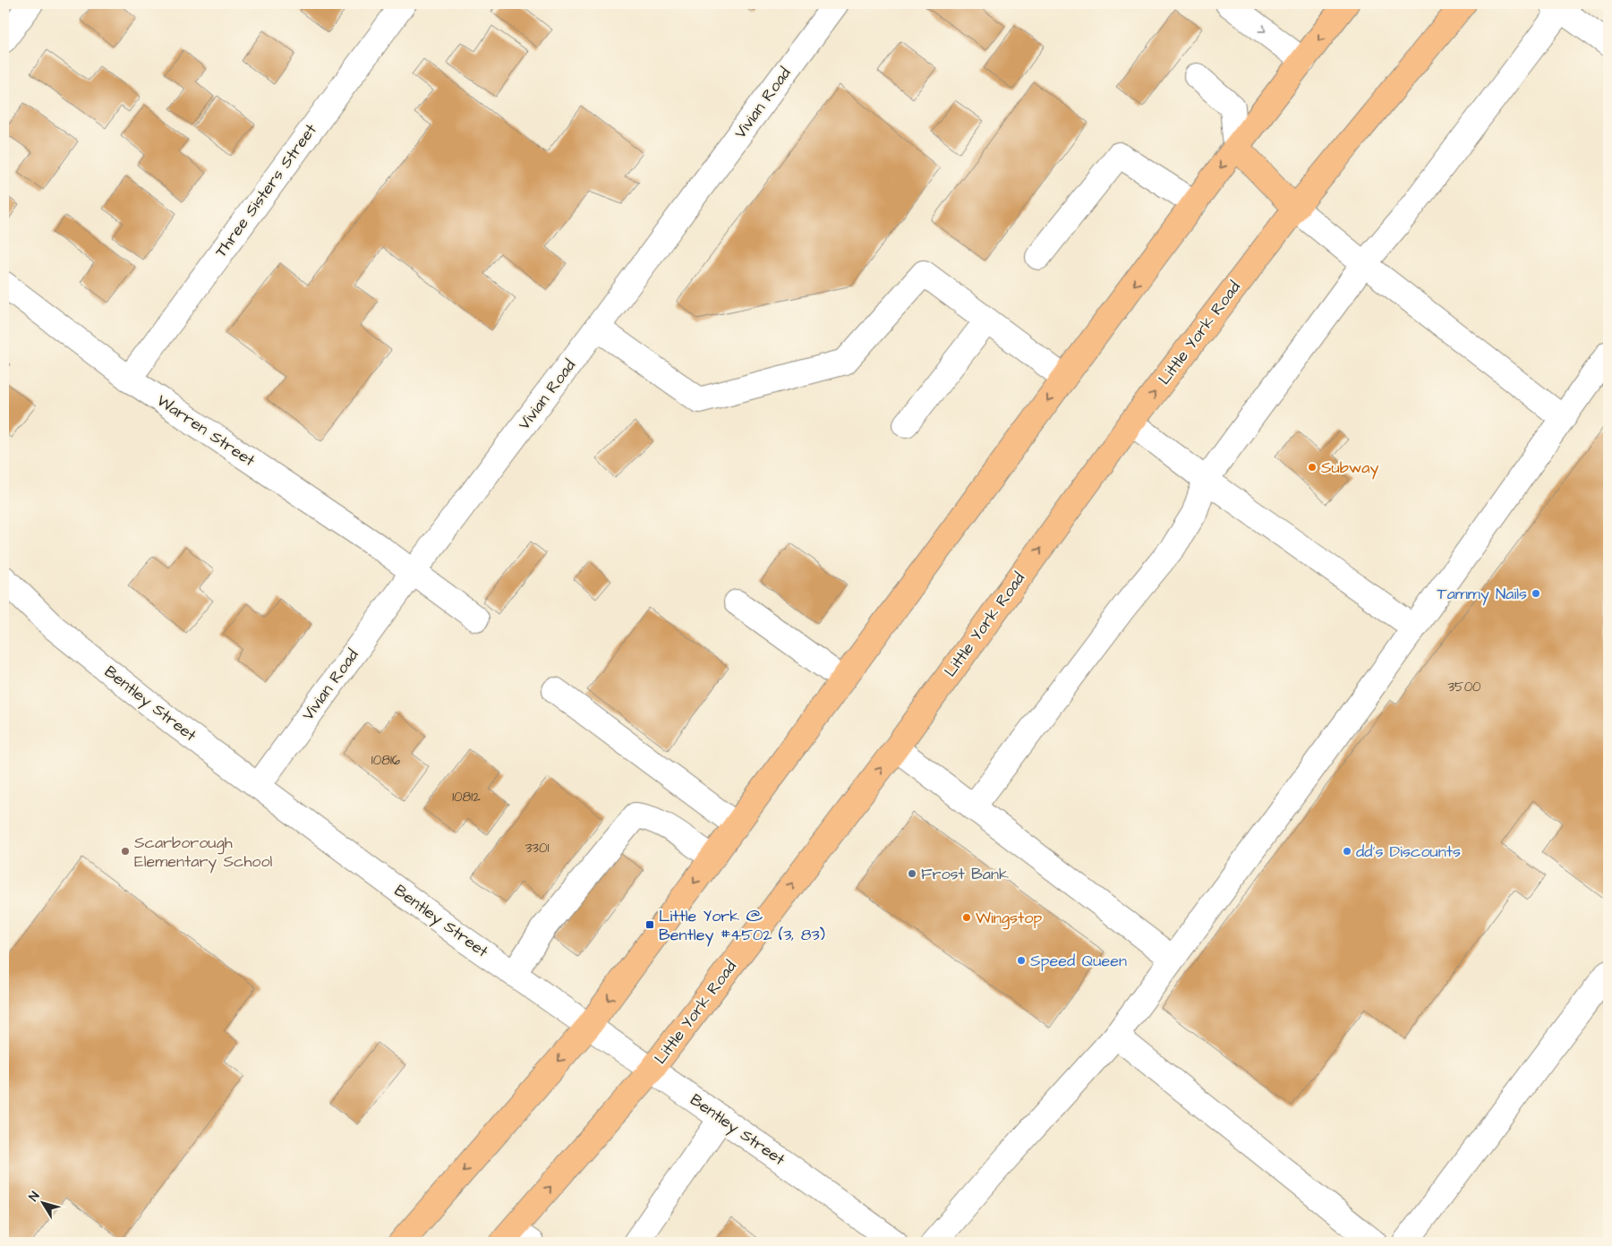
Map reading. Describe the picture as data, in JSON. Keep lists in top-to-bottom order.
{
  "streets": {
    "main road": ["Little York Road"],
    "street": [
      "Vivian Road",
      "Three Sisters Street",
      "Warren Street",
      "Bentley Street"
    ]
  },
  "crossings": [
    ["Vivian Road", "Warren Street"],
    ["Vivian Road", "Bentley Street"],
    ["Three Sisters Street", "Warren Street"],
    ["Little York Road", "Bentley Street"]
  ],
  "places": {
    "other": [
      "Subway",
      "Tammy Nails",
      "Scarborough Elementary School",
      "dd's Discounts",
      "Frost Bank",
      "Wingstop",
      "Speed Queen"
    ],
    "transit": ["Little York @ Bentley #4502 (3, 83)"]
  },
  "house_numbers": [
    "3500",
    "10816",
    "10812",
    "3301"
  ],
  "north": "top left"
}
